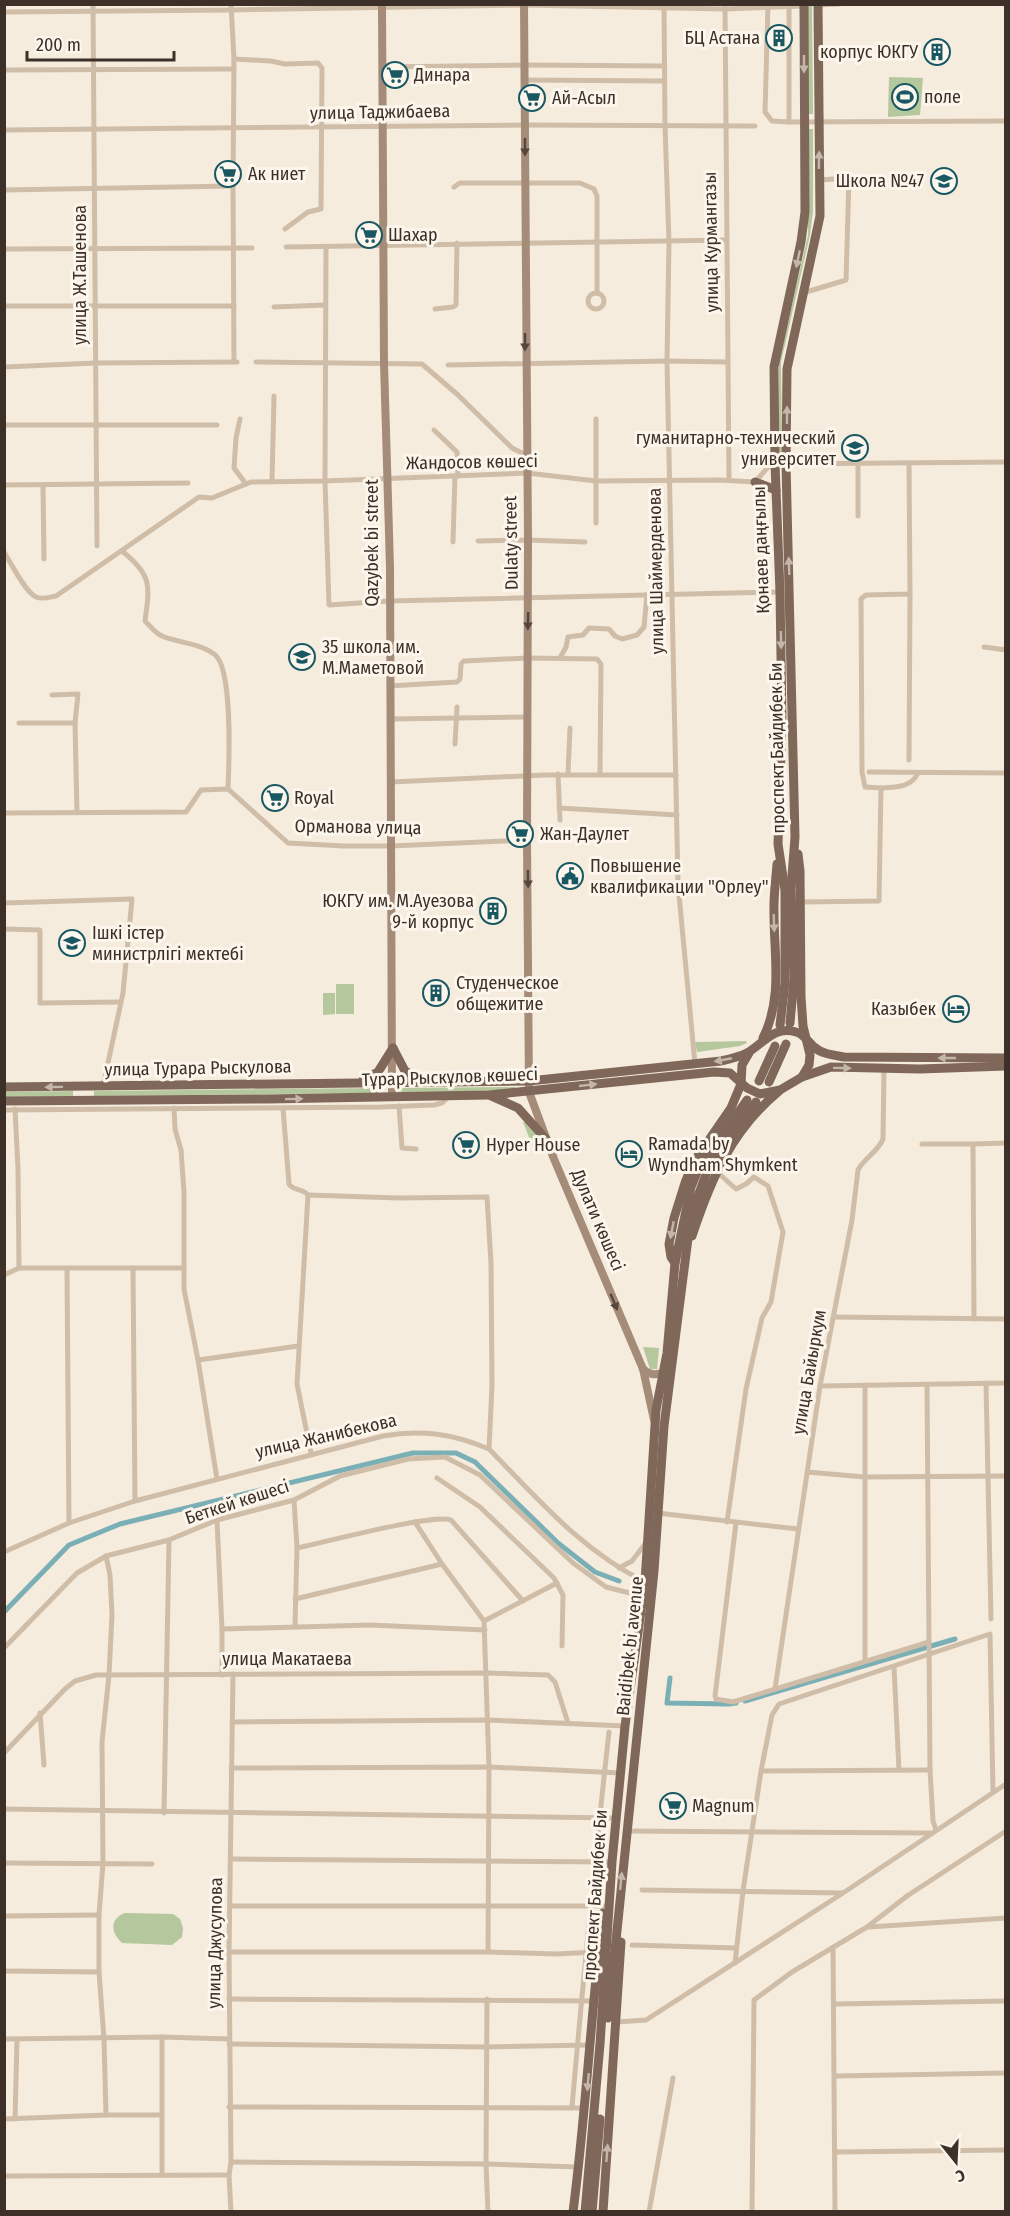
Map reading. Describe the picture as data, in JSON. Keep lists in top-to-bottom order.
{
  "streets": {
    "main road": [
      "Qazybek bi street",
      "Dulaty street",
      "Қонаев даңғылы",
      "проспект Байдибек Би",
      "улица Турара Рыскулова",
      "Тұрар Рыскұлов көшесі",
      "Дулати көшесі",
      "Baidibek bi avenue"
    ],
    "street": [
      "улица Таджибаева",
      "улица Курмангазы",
      "улица Ж.Ташенова",
      "Жандосов көшесі",
      "улица Шаймерденова",
      "Орманова улица",
      "улица Байыркум",
      "улица Жанибекова",
      "Беткей көшесі",
      "улица Макатаева",
      "улица Джусупова"
    ]
  },
  "crossings": [
    ["улица Таджибаева", "улица Курмангазы"],
    ["улица Таджибаева", "улица Ж.Ташенова"],
    ["улица Таджибаева", "Qazybek bi street"],
    ["улица Таджибаева", "Dulaty street"],
    ["улица Таджибаева", "улица Шаймерденова"],
    ["улица Курмангазы", "Жандосов көшесі"],
    ["Жандосов көшесі", "Qazybek bi street"],
    ["Жандосов көшесі", "Dulaty street"],
    ["Жандосов көшесі", "улица Шаймерденова"],
    ["Qazybek bi street", "Орманова улица"],
    ["Qazybek bi street", "улица Турара Рыскулова"],
    ["Qazybek bi street", "Тұрар Рыскұлов көшесі"],
    ["Dulaty street", "Орманова улица"],
    ["Dulaty street", "Тұрар Рыскұлов көшесі"],
    ["Dulaty street", "Дулати көшесі"],
    ["проспект Байдибек Би", "Дулати көшесі"],
    ["проспект Байдибек Би", "улица Жанибекова"],
    ["проспект Байдибек Би", "Беткей көшесі"],
    ["проспект Байдибек Би", "Baidibek bi avenue"],
    ["улица Турара Рыскулова", "Тұрар Рыскұлов көшесі"],
    ["Тұрар Рыскұлов көшесі", "Дулати көшесі"],
    ["Дулати көшесі", "Baidibek bi avenue"],
    ["улица Макатаева", "улица Джусупова"]
  ],
  "one_way": ["Dulaty street", "Дулати көшесі"],
  "places": {
    "building": [
      "БЦ Астана",
      "корпус ЮКГУ",
      "ЮКГУ им. М.Ауезова 9-й корпус",
      "Студенческое общежитие"
    ],
    "supermarket": [
      "Динара",
      "Ай-Асыл",
      "Ак ниет",
      "Шахар",
      "Royal",
      "Жан-Даулет",
      "Hyper House",
      "Magnum"
    ],
    "sports": ["поле"],
    "school or university": [
      "Школа №47",
      "гуманитарно-технический университет",
      "35 школа им. М.Маметовой",
      "Ішкі істер министрлігі мектебі"
    ],
    "public building": ["Повышение квалификации \"Орлеу\""],
    "hotel": ["Казыбек", "Ramada by Wyndham Shymkent"]
  },
  "scale_bar": "200 m",
  "north": "bottom"
}
